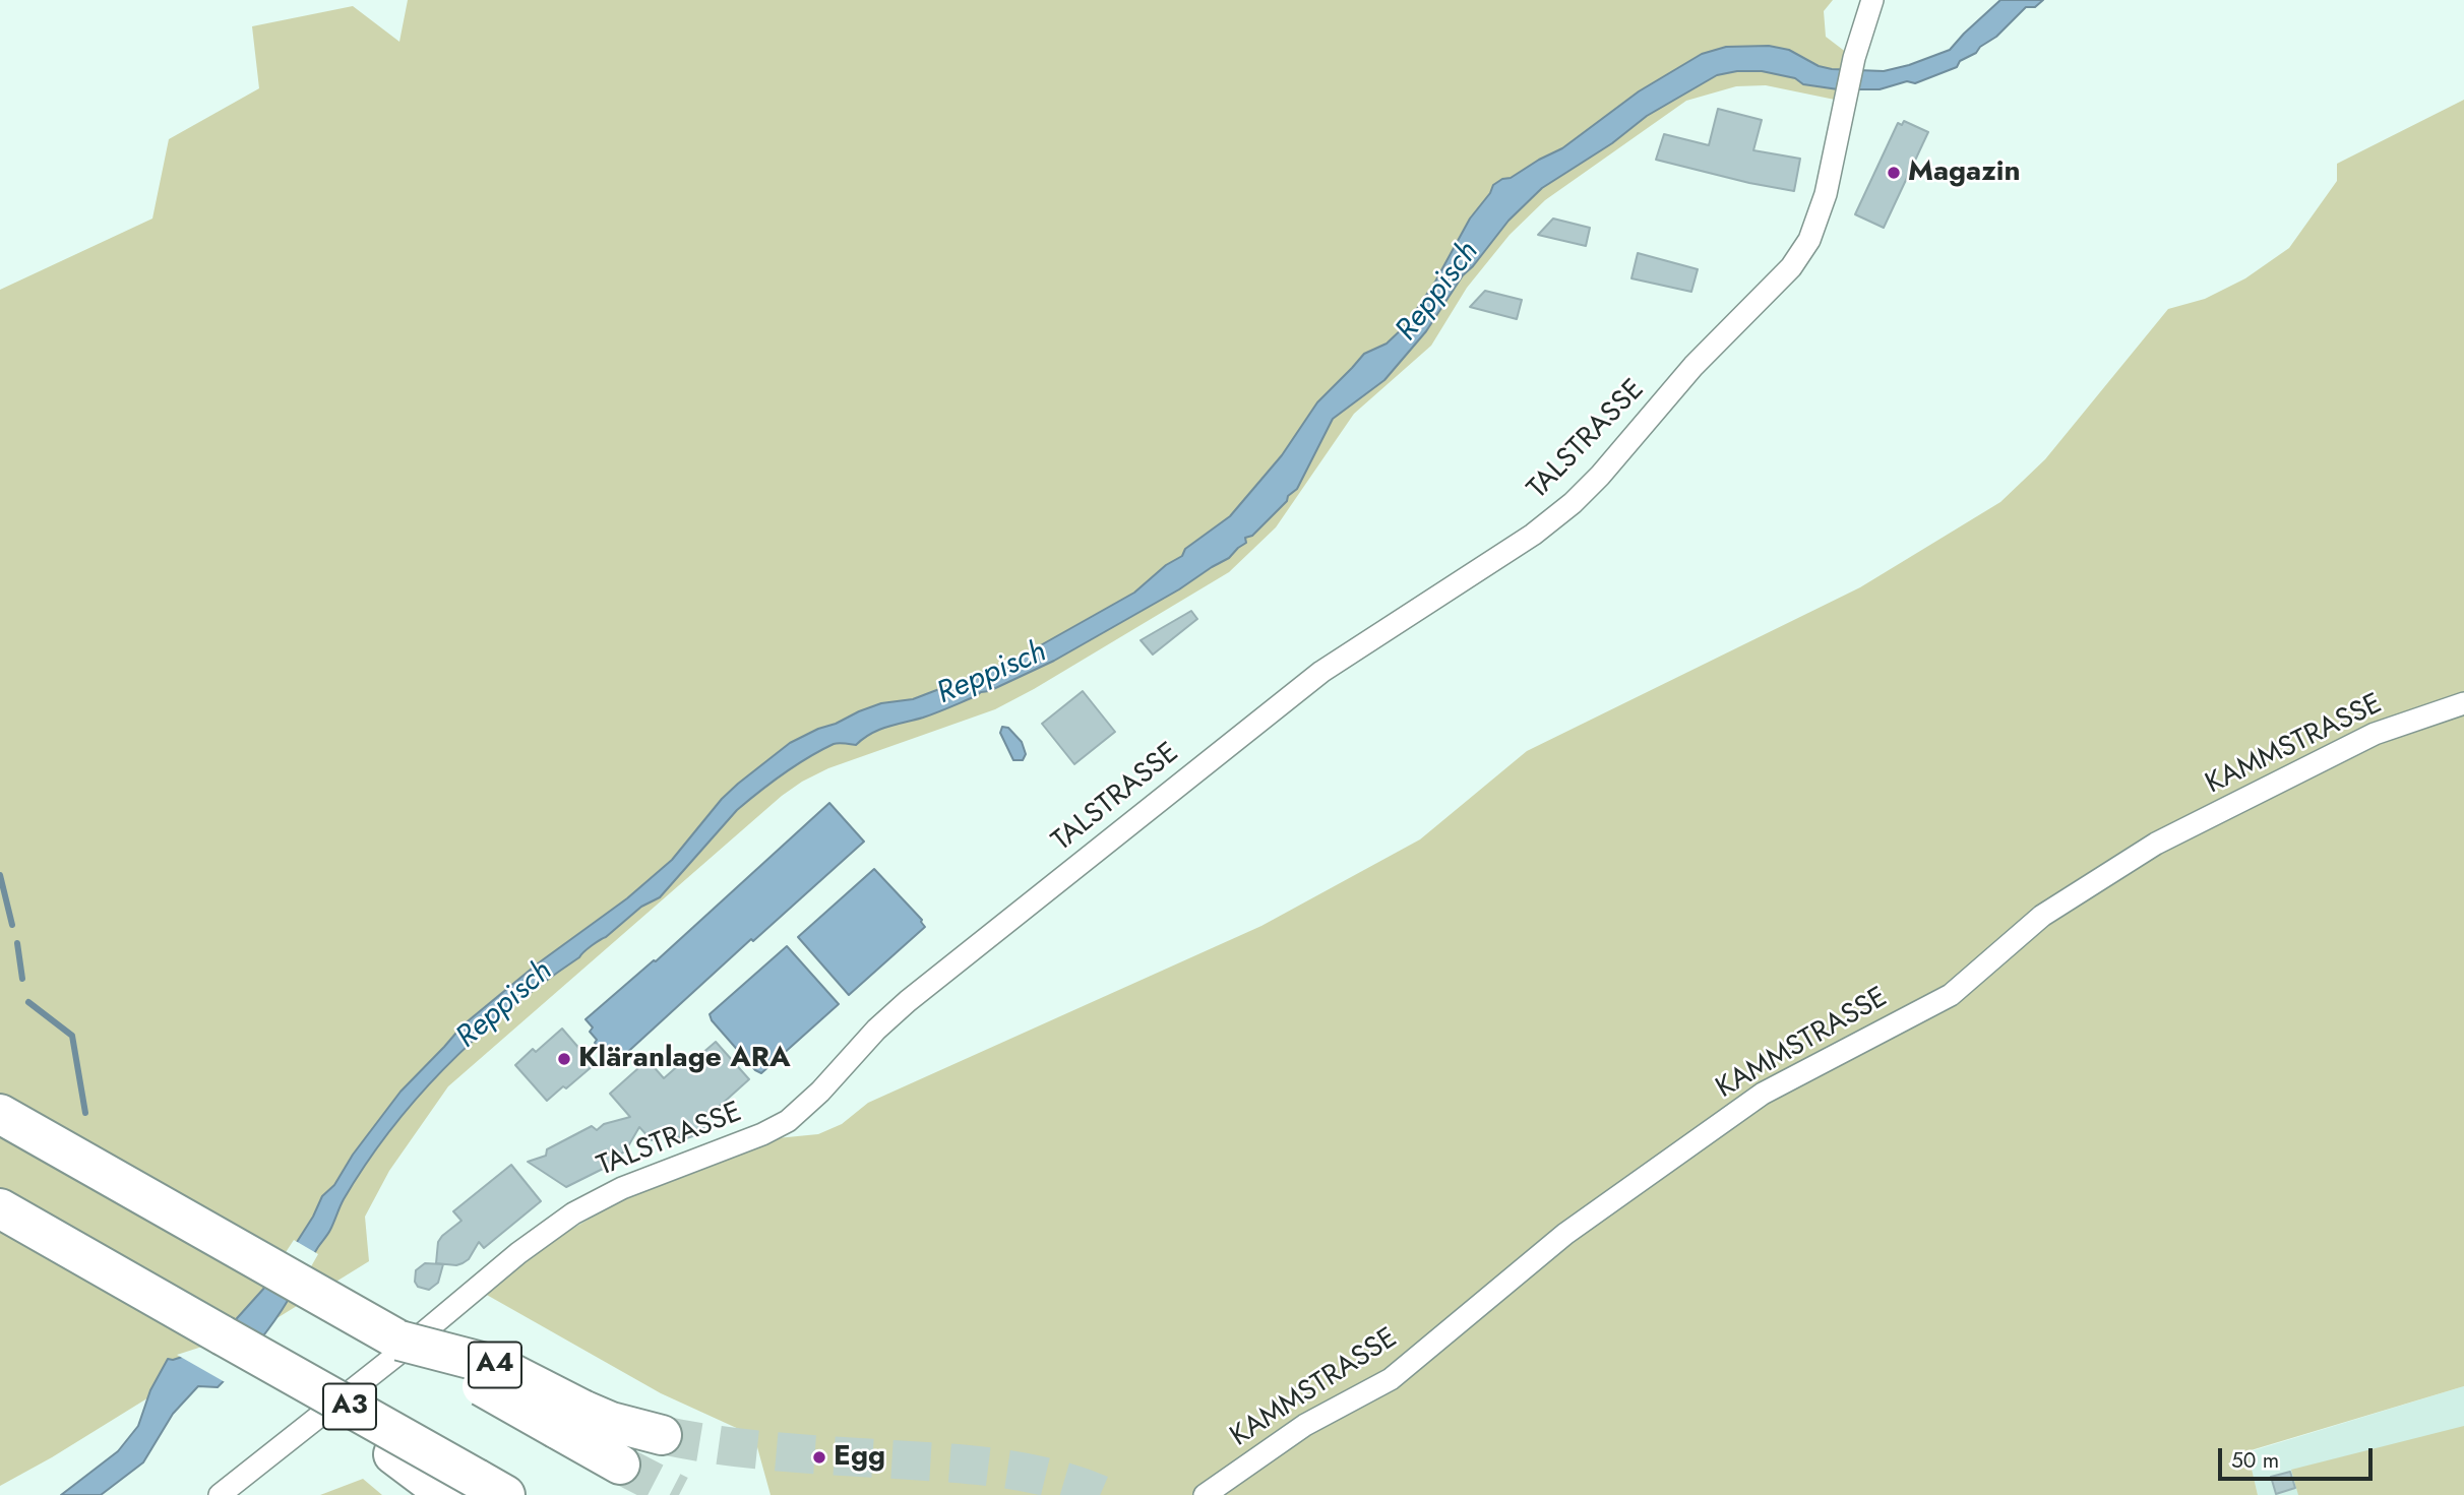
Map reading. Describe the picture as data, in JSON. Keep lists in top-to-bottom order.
{
  "streets": {
    "highway": ["A3"],
    "street": ["TALSTRASSE", "KAMMSTRASSE"]
  },
  "water": ["Reppisch"],
  "places": ["Magazin", "Kläranlage ARA", "Egg"],
  "scale_bar": "50 m"
}
